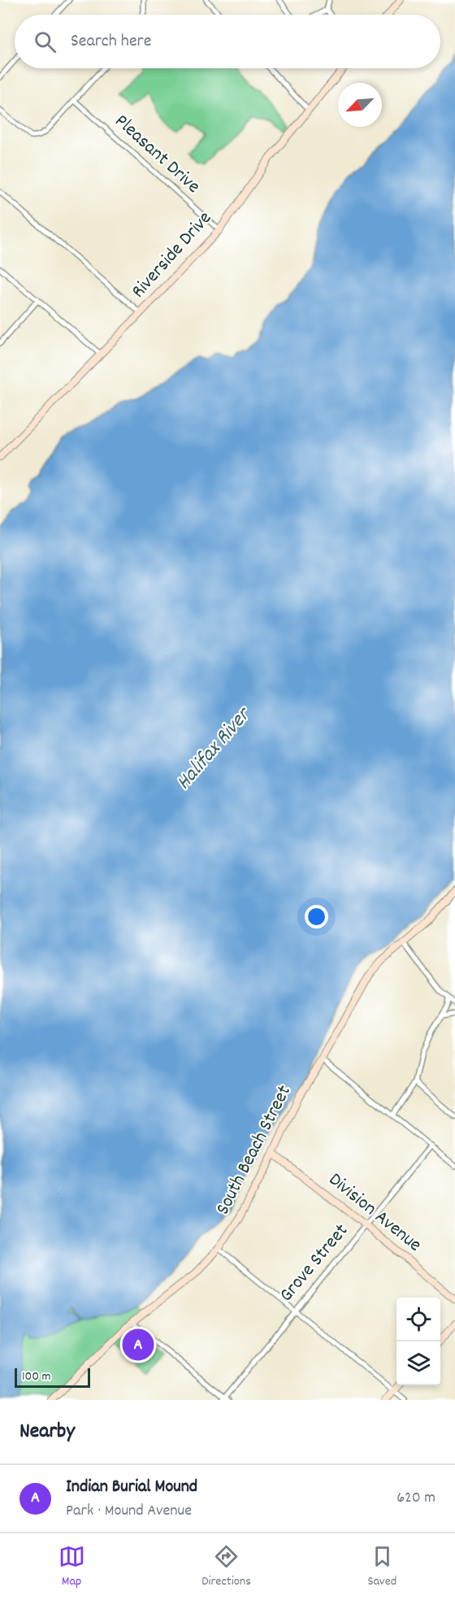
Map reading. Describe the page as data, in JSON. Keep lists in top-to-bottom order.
{
  "streets": {
    "street": [
      "Pleasant Drive",
      "Riverside Drive",
      "South Beach Street",
      "Division Avenue",
      "Grove Street"
    ]
  },
  "crossings": [
    ["Pleasant Drive", "Riverside Drive"],
    ["South Beach Street", "Division Avenue"],
    ["Division Avenue", "Grove Street"]
  ],
  "water": ["Halifax River"],
  "scale_bar": "100 m",
  "north": "bottom left",
  "page": {
    "search": "Search here",
    "pins": "A",
    "scale": "100 m",
    "heading": "Nearby",
    "list": [
      {
        "mark": "A",
        "name": "Indian Burial Mound",
        "note": "Park · Mound Avenue",
        "value": "620 m"
      }
    ],
    "nav": ["Map", "Directions", "Saved"]
  }
}
